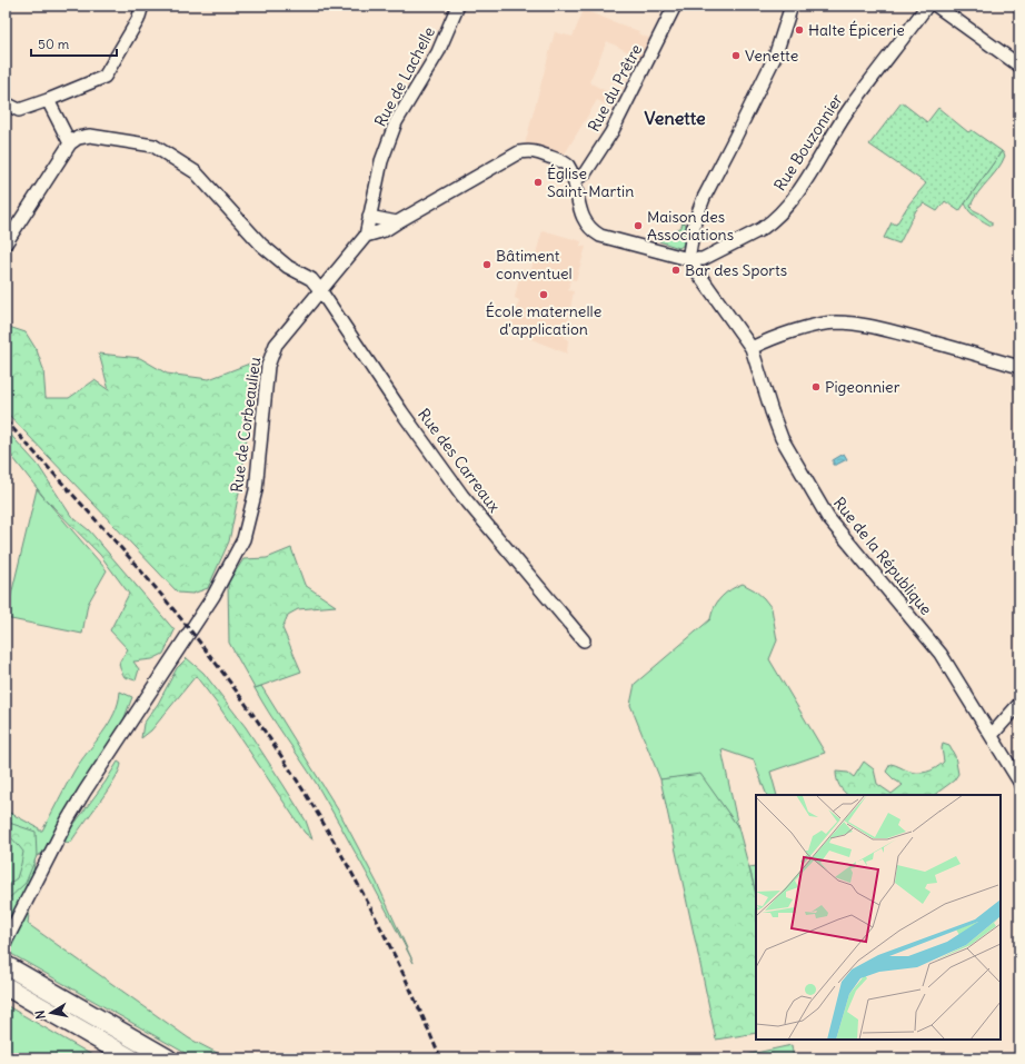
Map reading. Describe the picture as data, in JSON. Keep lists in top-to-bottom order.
{
  "streets": {
    "street": [
      "Rue de Lachelle",
      "Rue du Prêtre",
      "Rue Bouzonnier",
      "Rue de Corbeaulieu",
      "Rue des Carreaux",
      "Rue de la République"
    ]
  },
  "crossings": [
    ["Rue de Lachelle", "Rue de Corbeaulieu"],
    ["Rue Bouzonnier", "Rue de la République"],
    ["Rue de Corbeaulieu", "Rue des Carreaux"]
  ],
  "districts": ["Venette"],
  "places": [
    "Halte Épicerie",
    "Venette",
    "Église Saint-Martin",
    "Maison des Associations",
    "Bâtiment conventuel",
    "Bar des Sports",
    "École maternelle d'application",
    "Pigeonnier"
  ],
  "scale_bar": "50 m",
  "north": "left"
}
